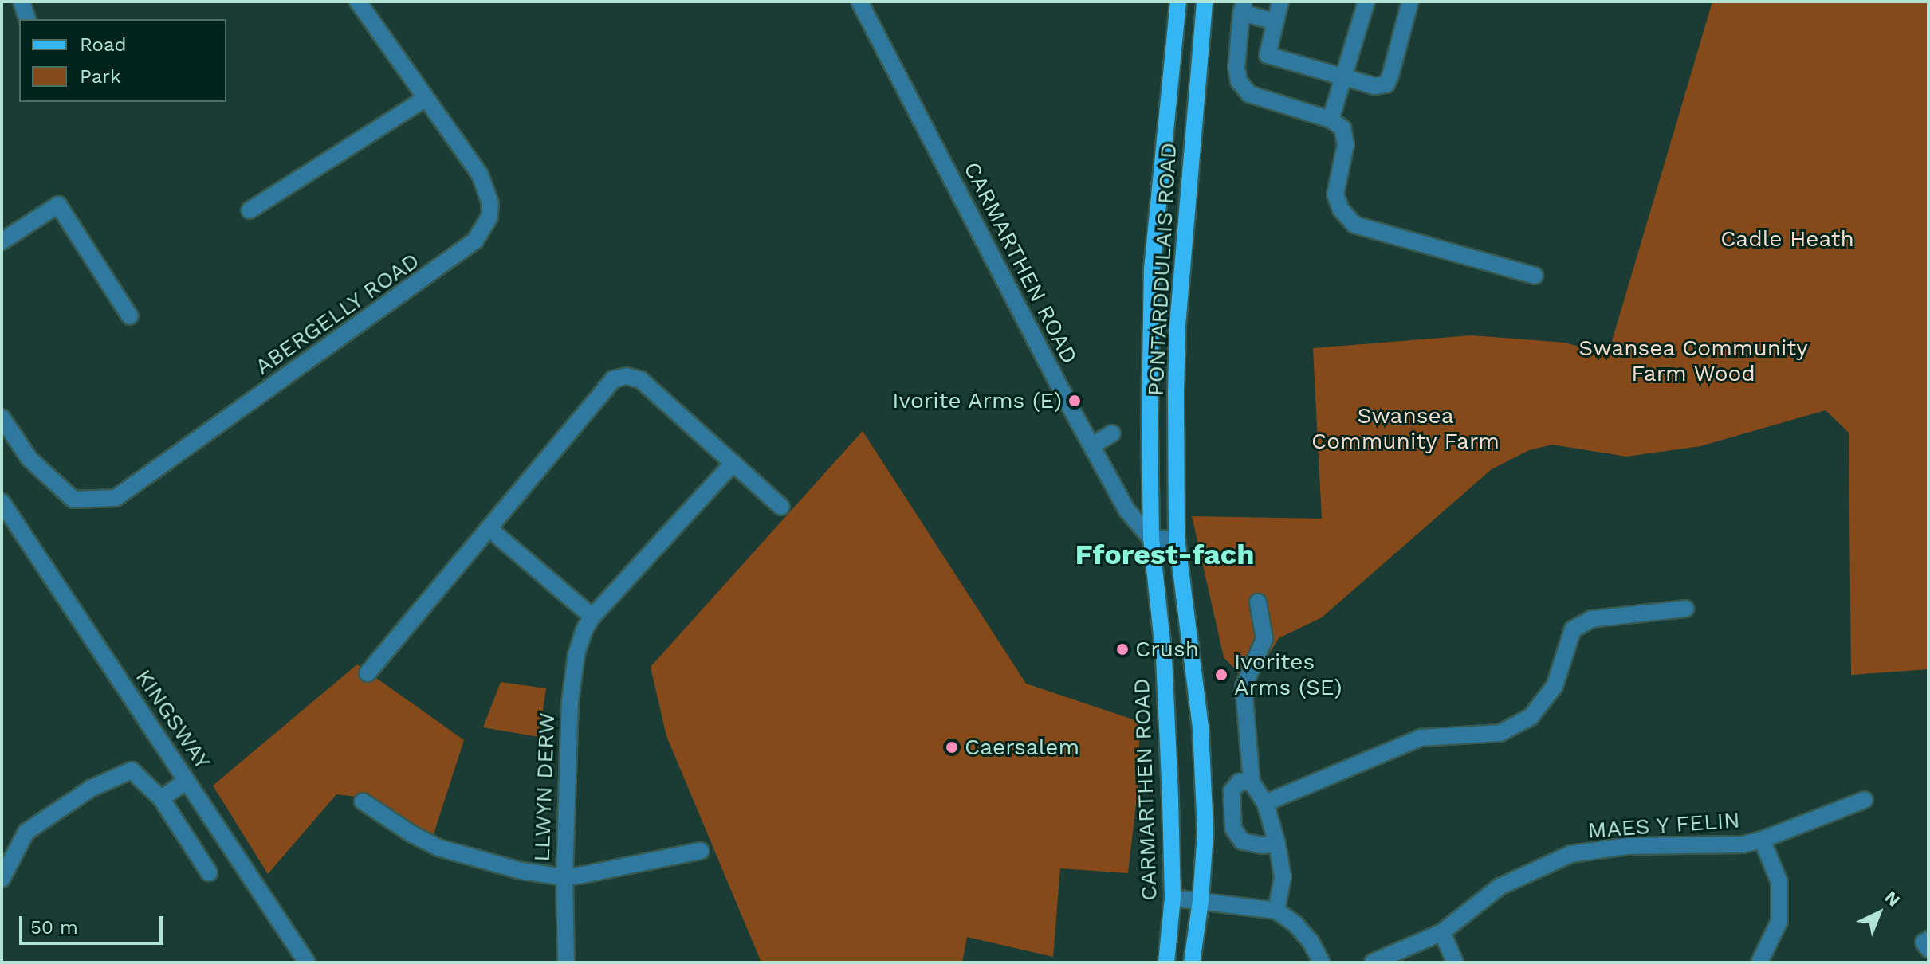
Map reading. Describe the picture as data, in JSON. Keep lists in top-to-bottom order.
{
  "streets": {
    "main road": ["CARMARTHEN ROAD", "PONTARDDULAIS ROAD"],
    "street": [
      "ABERGELLY ROAD",
      "KINGSWAY",
      "LLWYN DERW",
      "MAES Y FELIN"
    ]
  },
  "crossings": [
    ["CARMARTHEN ROAD", "PONTARDDULAIS ROAD"]
  ],
  "districts": ["Fforest-fach"],
  "parks": ["Cadle Heath", "Swansea Community Farm Wood", "Swansea Community Farm"],
  "places": [
    "Ivorite Arms (E)",
    "Crush",
    "Ivorites Arms (SE)",
    "Caersalem"
  ],
  "legend": ["Road", "Park"],
  "scale_bar": "50 m",
  "north": "top right"
}
